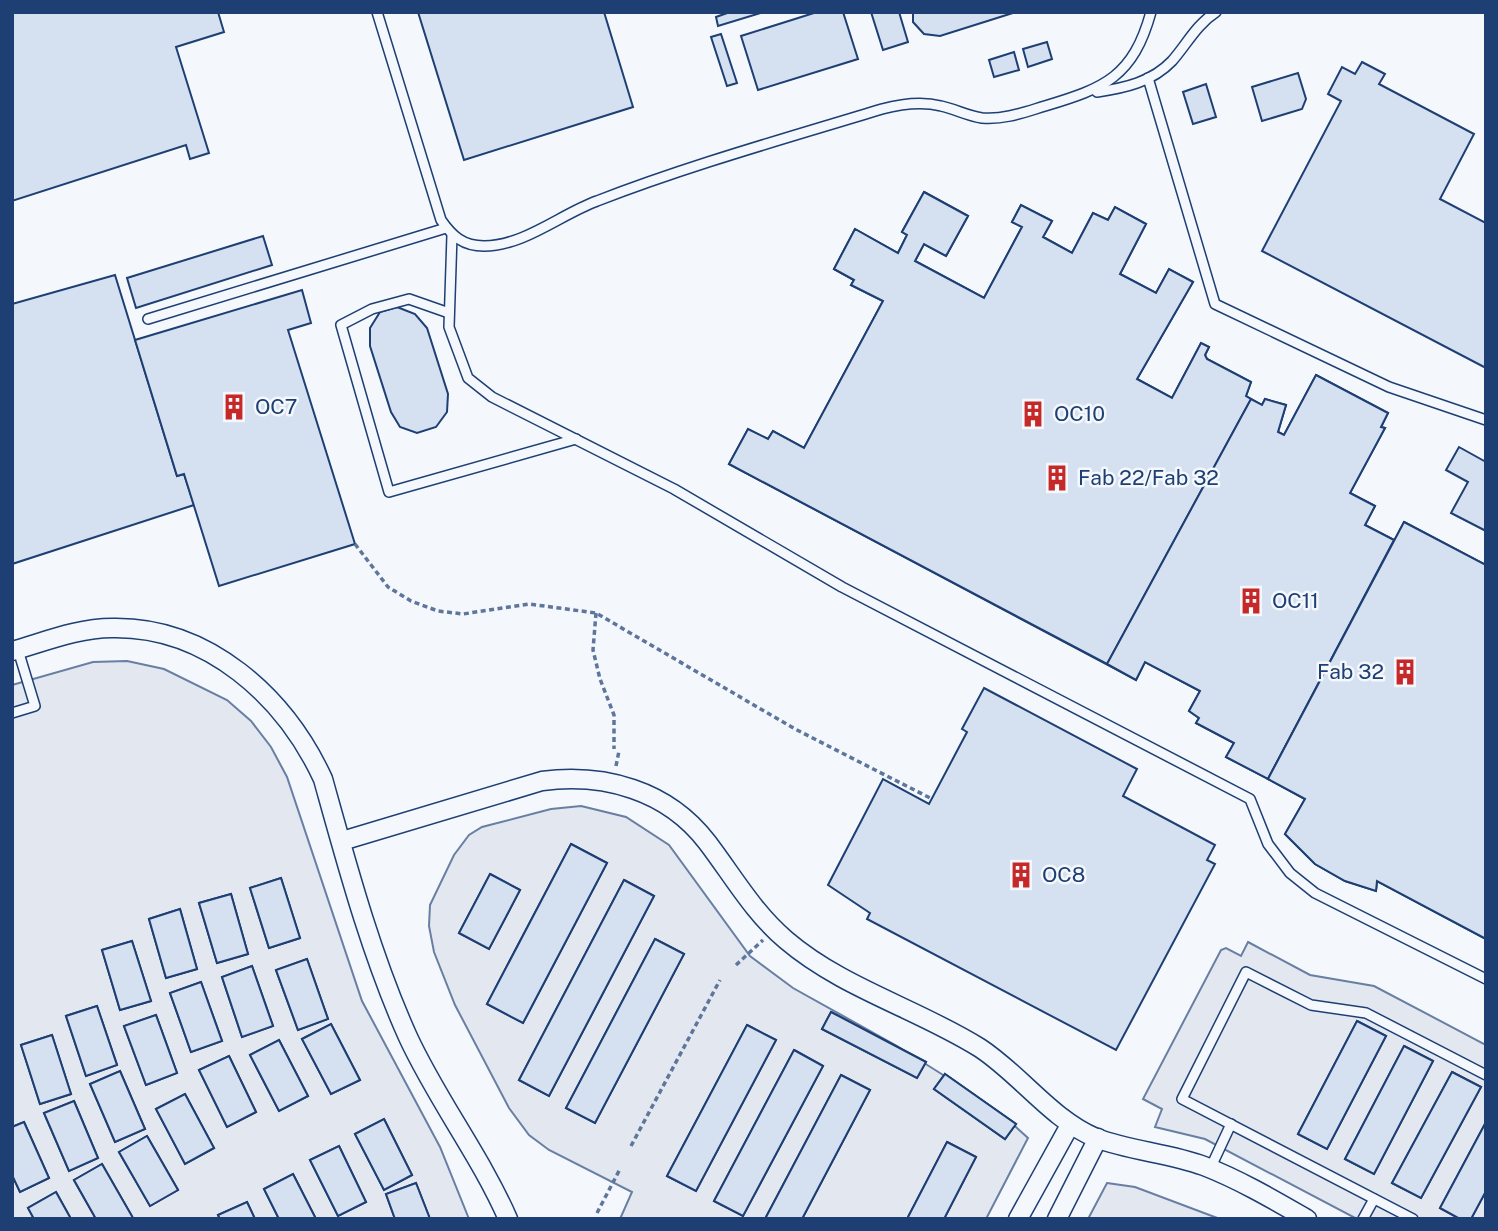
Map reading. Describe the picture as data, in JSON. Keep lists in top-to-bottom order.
{
  "places": {
    "building": [
      "OC7",
      "OC10",
      "Fab 22/Fab 32",
      "OC11",
      "Fab 32",
      "OC8"
    ]
  }
}
